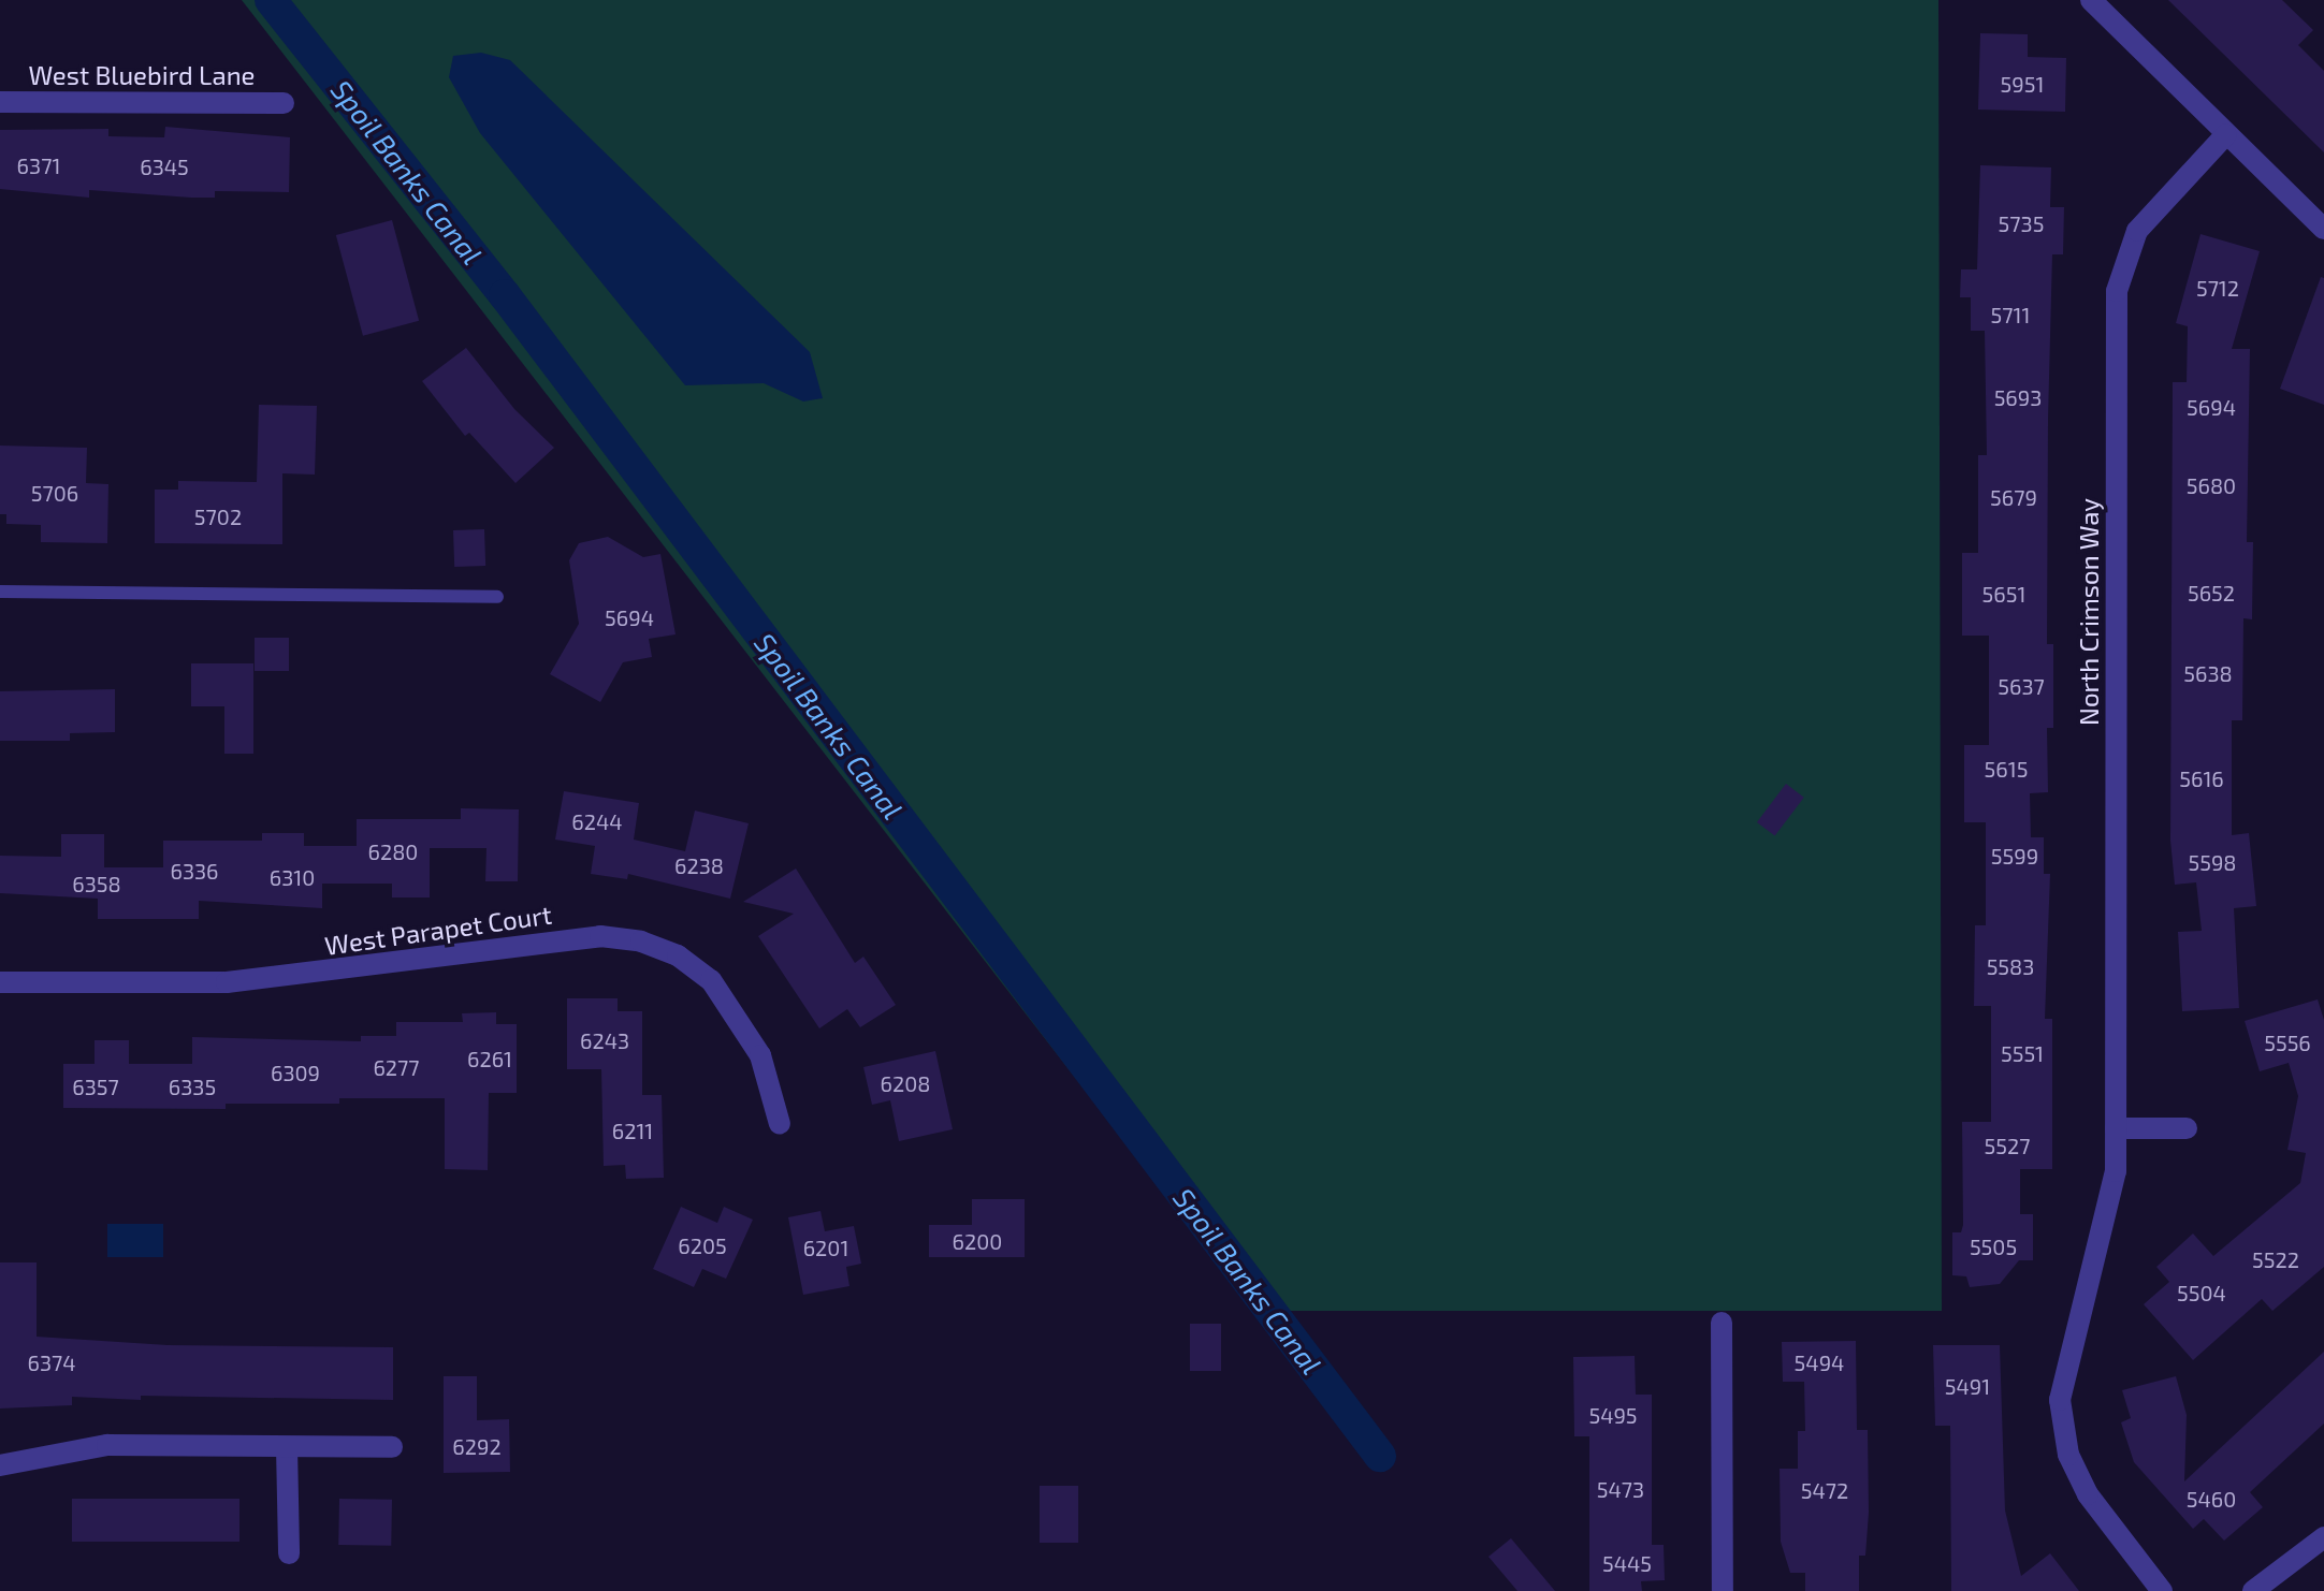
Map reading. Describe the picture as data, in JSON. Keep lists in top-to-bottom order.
{
  "streets": {
    "street": ["West Bluebird Lane", "North Crimson Way", "West Parapet Court"]
  },
  "water": ["Spoil Banks Canal"],
  "house_numbers": [
    "5951",
    "6371",
    "6345",
    "5735",
    "5712",
    "5711",
    "5693",
    "5694",
    "5680",
    "5706",
    "5679",
    "5702",
    "5652",
    "5651",
    "5694",
    "5638",
    "5637",
    "5615",
    "5616",
    "6244",
    "6280",
    "5599",
    "5598",
    "6238",
    "6336",
    "6310",
    "6358",
    "5583",
    "6243",
    "5556",
    "5551",
    "6261",
    "6277",
    "6309",
    "6208",
    "6357",
    "6335",
    "6211",
    "5527",
    "6200",
    "6205",
    "5505",
    "6201",
    "5522",
    "5504",
    "6374",
    "5494",
    "5491",
    "5495",
    "6292",
    "5473",
    "5472",
    "5460",
    "5445"
  ]
}
